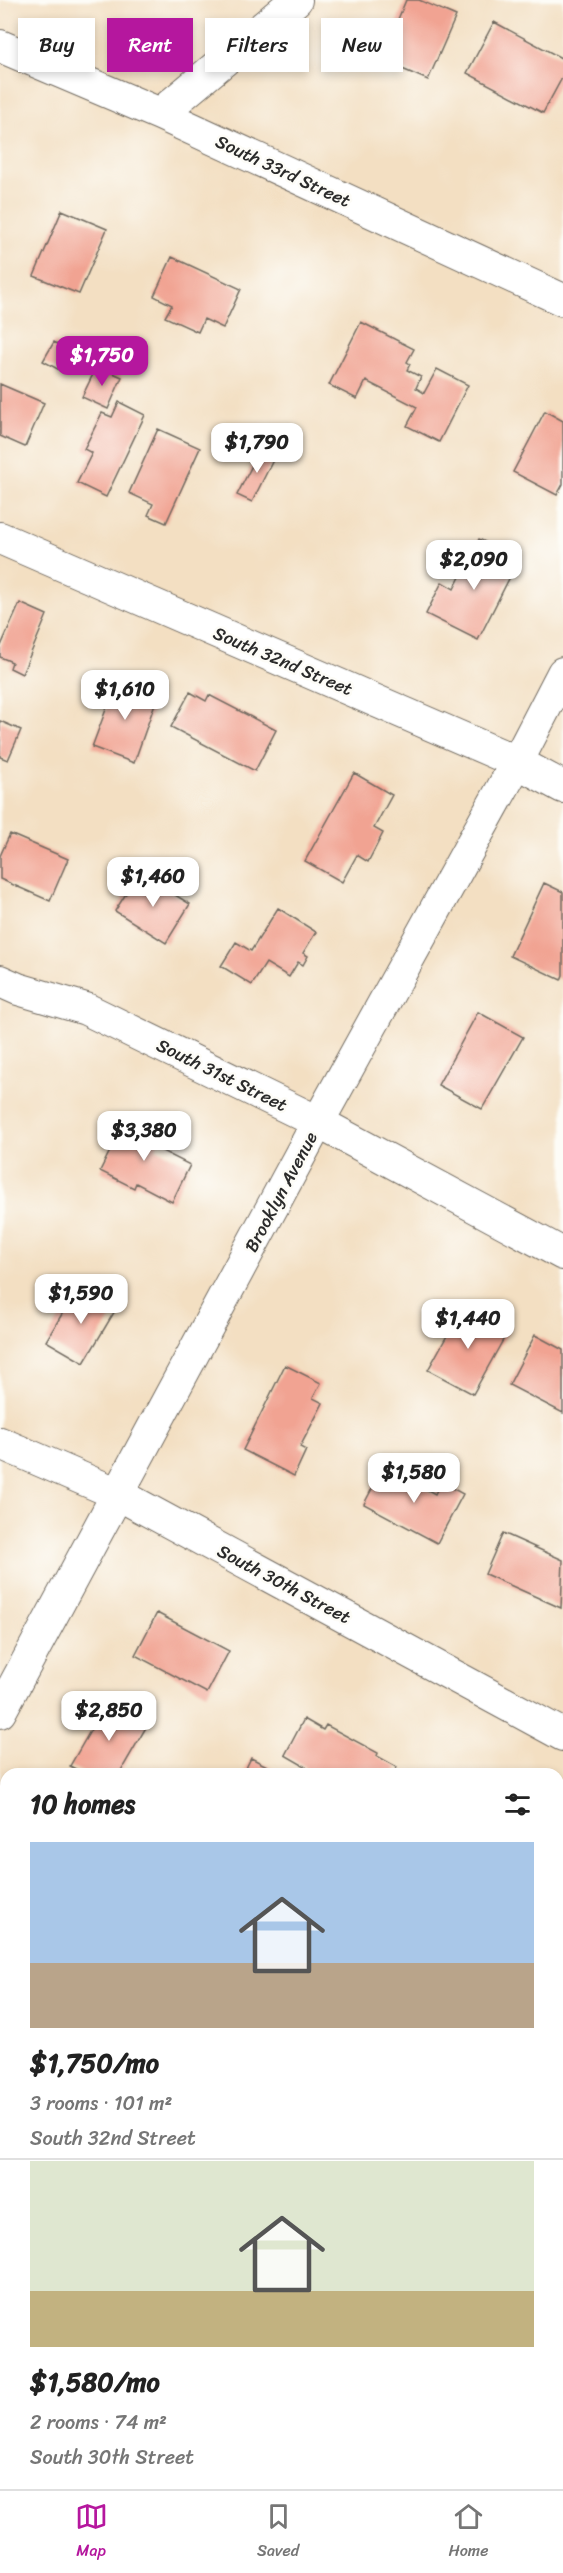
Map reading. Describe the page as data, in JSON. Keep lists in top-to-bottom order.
{
  "streets": {
    "street": [
      "South 33rd Street",
      "South 32nd Street",
      "South 31st Street",
      "Brooklyn Avenue",
      "South 30th Street"
    ]
  },
  "crossings": [
    ["South 32nd Street", "Brooklyn Avenue"],
    ["South 31st Street", "Brooklyn Avenue"],
    ["Brooklyn Avenue", "South 30th Street"]
  ],
  "page": {
    "chip": [
      "Buy",
      "Rent",
      "Filters",
      "New"
    ],
    "price": [
      "$1,750",
      "$1,790",
      "$2,090",
      "$1,610",
      "$1,460",
      "$3,380",
      "$1,590",
      "$1,440",
      "$1,580",
      "$2,850"
    ],
    "heading": "10 homes",
    "list": [
      {
        "name": "$1,750/mo",
        "note": "3 rooms · 101 m² · South 32nd Street"
      },
      {
        "name": "$1,580/mo",
        "note": "2 rooms · 74 m² · South 30th Street"
      }
    ],
    "tabs": ["Map", "Saved", "Home"]
  }
}
